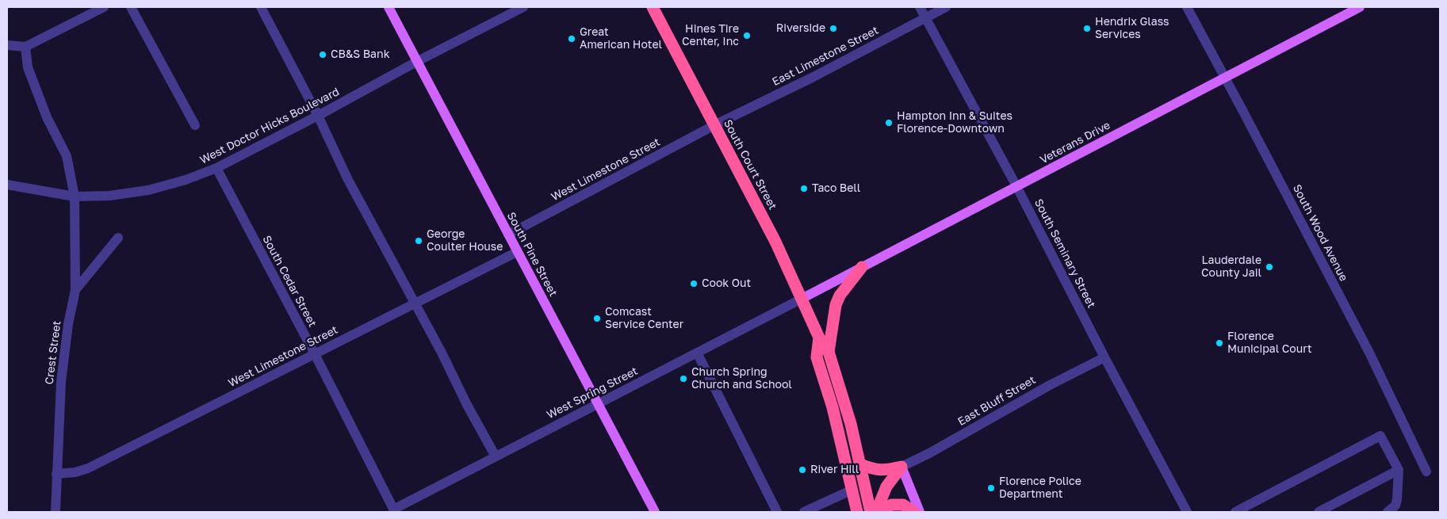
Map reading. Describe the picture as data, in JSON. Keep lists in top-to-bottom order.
{
  "streets": {
    "highway": ["South Court Street"],
    "main road": ["Veterans Drive", "South Pine Street"],
    "street": [
      "East Limestone Street",
      "West Doctor Hicks Boulevard",
      "West Limestone Street",
      "South Wood Avenue",
      "South Seminary Street",
      "South Cedar Street",
      "Crest Street",
      "West Spring Street",
      "East Bluff Street"
    ]
  },
  "crossings": [
    ["East Limestone Street", "South Court Street"],
    ["East Limestone Street", "West Limestone Street"],
    ["East Limestone Street", "South Seminary Street"],
    ["West Doctor Hicks Boulevard", "South Pine Street"],
    ["West Doctor Hicks Boulevard", "South Cedar Street"],
    ["West Doctor Hicks Boulevard", "Crest Street"],
    ["Veterans Drive", "South Court Street"],
    ["Veterans Drive", "South Wood Avenue"],
    ["Veterans Drive", "South Seminary Street"],
    ["Veterans Drive", "West Spring Street"],
    ["South Court Street", "West Limestone Street"],
    ["South Court Street", "West Spring Street"],
    ["West Limestone Street", "South Pine Street"],
    ["West Limestone Street", "South Cedar Street"],
    ["West Limestone Street", "Crest Street"],
    ["South Seminary Street", "East Bluff Street"],
    ["South Pine Street", "West Spring Street"],
    ["South Cedar Street", "West Spring Street"]
  ],
  "places": [
    "Riverside",
    "Hendrix Glass Services",
    "Hines Tire Center, Inc",
    "Great American Hotel",
    "CB&S Bank",
    "Hampton Inn & Suites Florence-Downtown",
    "Taco Bell",
    "George Coulter House",
    "Lauderdale County Jail",
    "Cook Out",
    "Comcast Service Center",
    "Florence Municipal Court",
    "Church Spring Church and School",
    "River Hill",
    "Florence Police Department"
  ]
}
